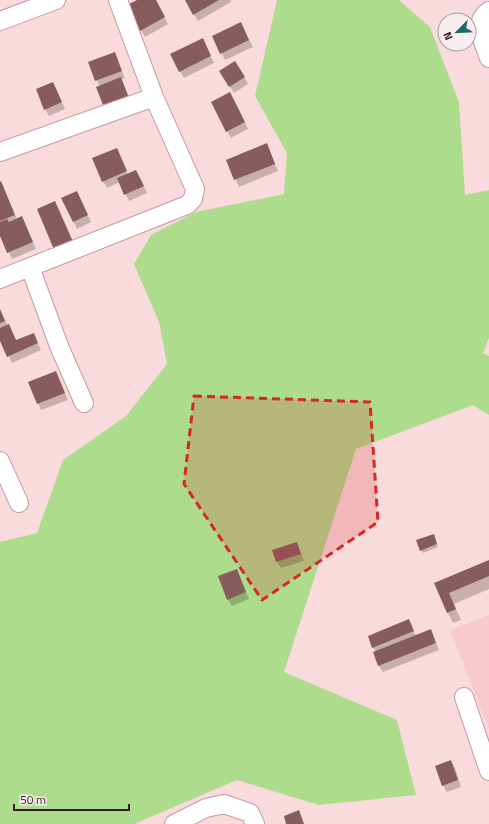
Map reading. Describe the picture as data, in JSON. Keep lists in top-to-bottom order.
{
  "scale_bar": "50 m",
  "north": "bottom left"
}
